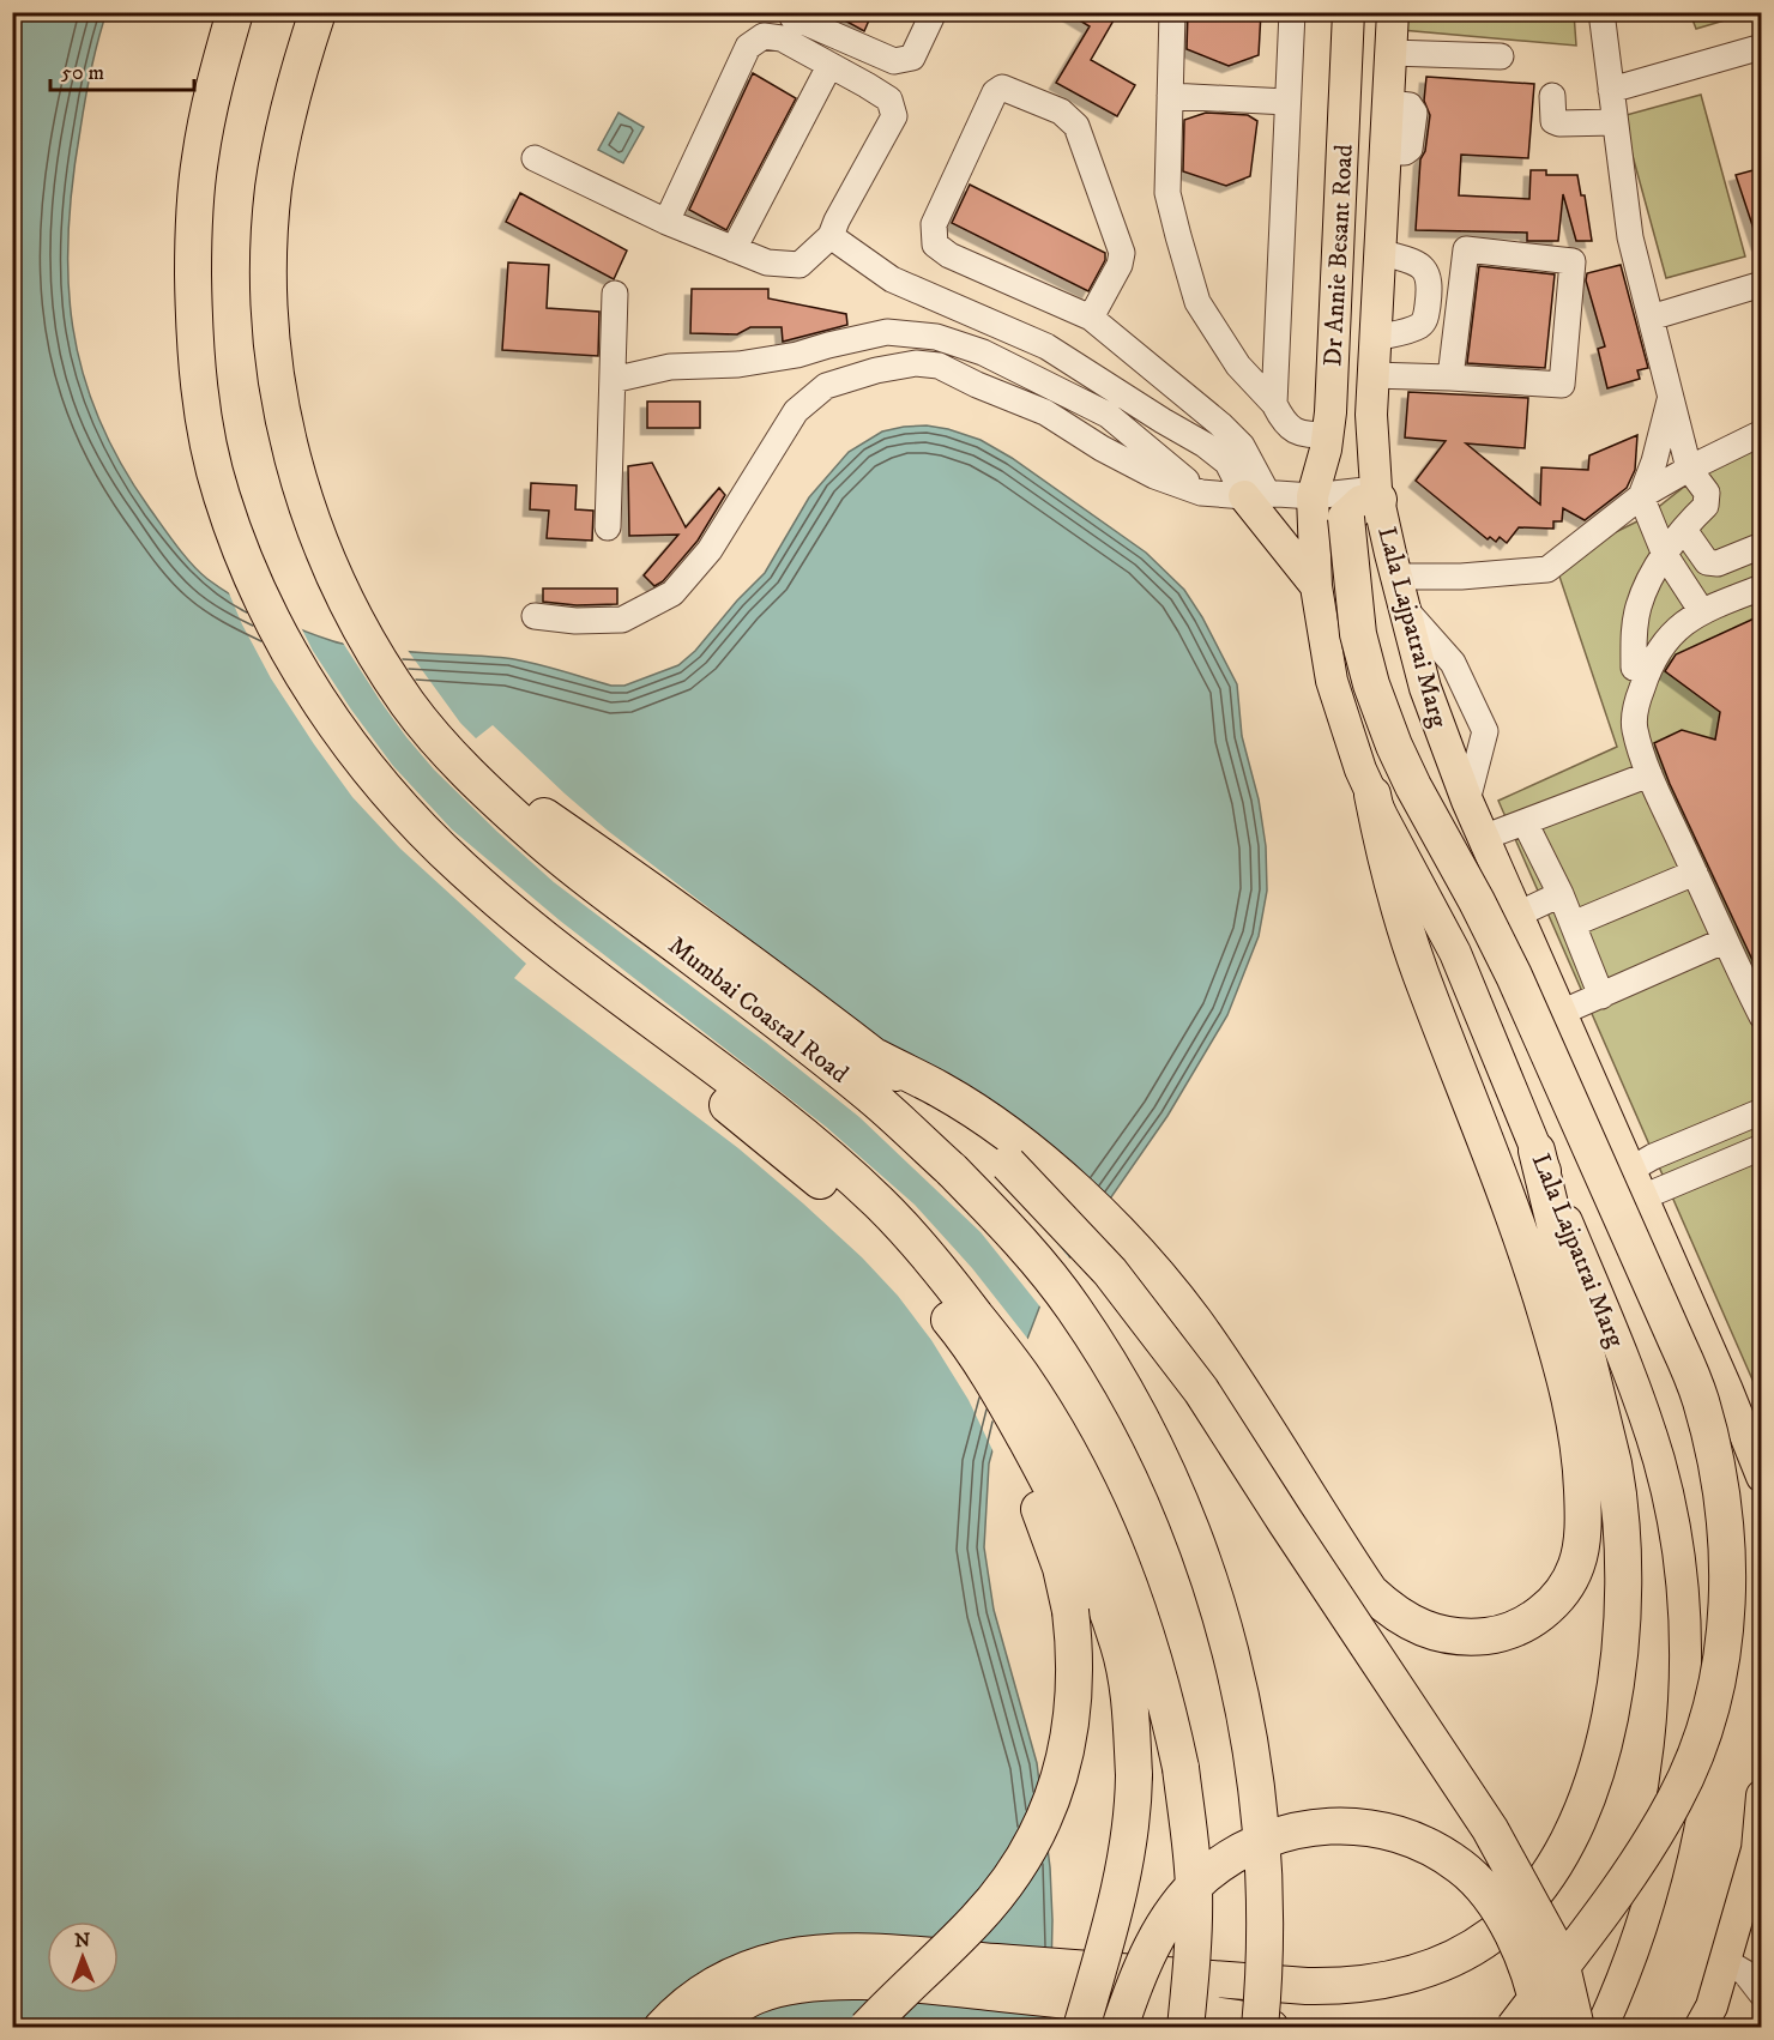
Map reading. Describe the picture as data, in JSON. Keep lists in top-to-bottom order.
{
  "streets": {
    "highway": ["Mumbai Coastal Road"],
    "main road": ["Dr Annie Besant Road", "Lala Lajpatrai Marg"]
  },
  "crossings": [
    ["Dr Annie Besant Road", "Lala Lajpatrai Marg"]
  ],
  "scale_bar": "50 m",
  "north": "top"
}
